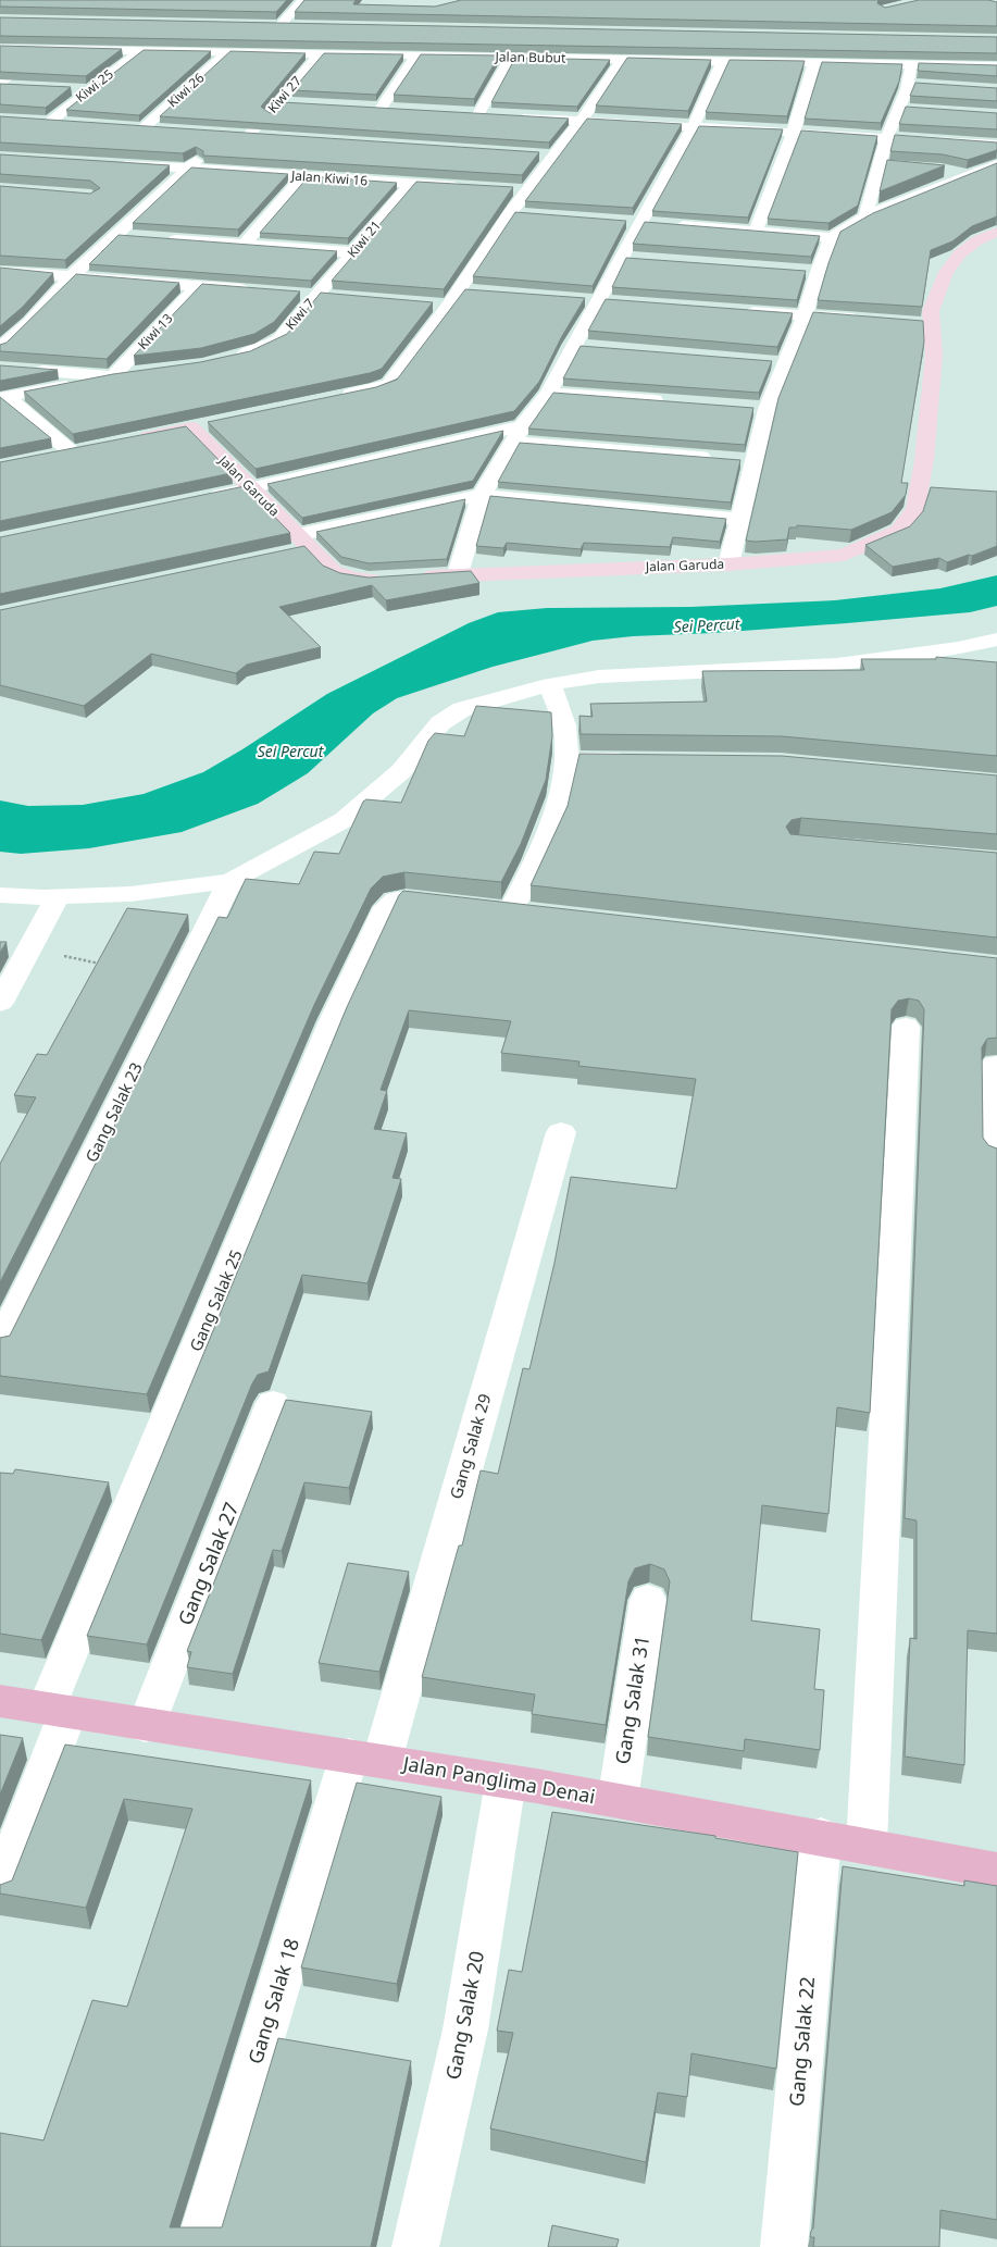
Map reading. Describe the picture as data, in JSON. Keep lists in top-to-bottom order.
{
  "streets": {
    "main road": ["Jalan Panglima Denai"],
    "street": [
      "Jalan Bubut",
      "Kiwi 25",
      "Kiwi 26",
      "Kiwi 27",
      "Jalan Kiwi 16",
      "Kiwi 21",
      "Kiwi 7",
      "Kiwi 13",
      "Jalan Garuda",
      "Gang Salak 23",
      "Gang Salak 25",
      "Gang Salak 29",
      "Gang Salak 27",
      "Gang Salak 31",
      "Gang Salak 18",
      "Gang Salak 20",
      "Gang Salak 22"
    ]
  },
  "crossings": [
    ["Jalan Bubut", "Kiwi 25"],
    ["Jalan Bubut", "Kiwi 26"],
    ["Jalan Bubut", "Kiwi 27"],
    ["Jalan Kiwi 16", "Kiwi 21"],
    ["Kiwi 21", "Kiwi 7"],
    ["Gang Salak 25", "Jalan Panglima Denai"],
    ["Gang Salak 29", "Jalan Panglima Denai"],
    ["Gang Salak 29", "Gang Salak 18"],
    ["Gang Salak 27", "Jalan Panglima Denai"],
    ["Gang Salak 31", "Jalan Panglima Denai"],
    ["Jalan Panglima Denai", "Gang Salak 18"],
    ["Jalan Panglima Denai", "Gang Salak 20"],
    ["Jalan Panglima Denai", "Gang Salak 22"]
  ],
  "water": ["Sei Percut"]
}
